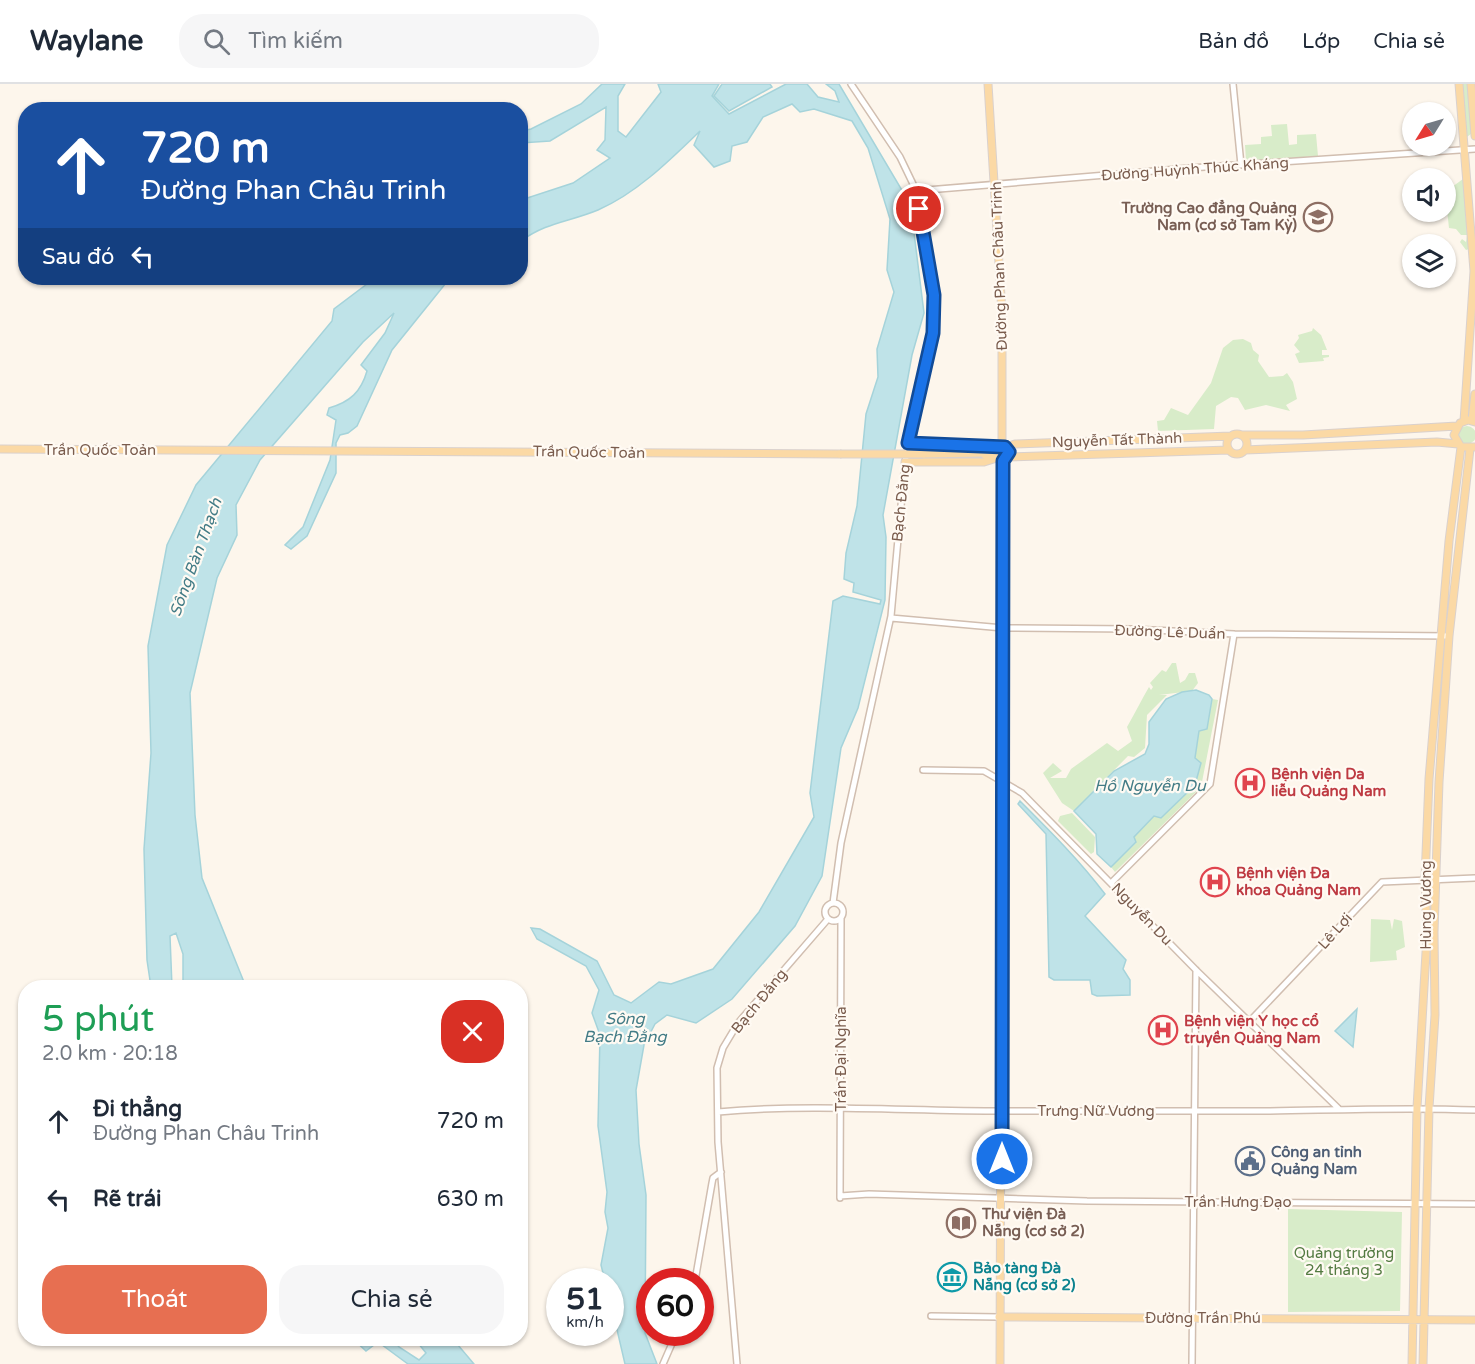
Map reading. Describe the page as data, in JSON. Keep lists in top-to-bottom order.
{
  "streets": {
    "main road": [
      "Đường Phan Châu Trinh",
      "Nguyễn Tất Thành",
      "Trần Quốc Toản",
      "Hùng Vương",
      "Đường Trần Phú"
    ],
    "street": [
      "Đường Huỳnh Thúc Kháng",
      "Bạch Đằng",
      "Đường Lê Duẩn",
      "Nguyễn Du",
      "Lê Lợi",
      "Trần Đại Nghĩa",
      "Trưng Nữ Vương",
      "Trần Hưng Đạo"
    ]
  },
  "crossings": [
    ["Đường Huỳnh Thúc Kháng", "Đường Phan Châu Trinh"],
    ["Đường Huỳnh Thúc Kháng", "Bạch Đằng"],
    ["Đường Phan Châu Trinh", "Nguyễn Tất Thành"],
    ["Đường Phan Châu Trinh", "Trần Quốc Toản"],
    ["Đường Phan Châu Trinh", "Đường Lê Duẩn"],
    ["Đường Phan Châu Trinh", "Nguyễn Du"],
    ["Đường Phan Châu Trinh", "Trưng Nữ Vương"],
    ["Đường Phan Châu Trinh", "Trần Hưng Đạo"],
    ["Đường Phan Châu Trinh", "Đường Trần Phú"],
    ["Nguyễn Tất Thành", "Trần Quốc Toản"],
    ["Bạch Đằng", "Đường Lê Duẩn"],
    ["Bạch Đằng", "Trần Đại Nghĩa"],
    ["Bạch Đằng", "Trưng Nữ Vương"],
    ["Đường Lê Duẩn", "Hùng Vương"],
    ["Hùng Vương", "Lê Lợi"],
    ["Hùng Vương", "Trưng Nữ Vương"],
    ["Hùng Vương", "Trần Hưng Đạo"],
    ["Hùng Vương", "Đường Trần Phú"],
    ["Nguyễn Du", "Lê Lợi"],
    ["Nguyễn Du", "Trưng Nữ Vương"],
    ["Trần Đại Nghĩa", "Trưng Nữ Vương"],
    ["Trần Đại Nghĩa", "Trần Hưng Đạo"]
  ],
  "water": ["Sông Bàn Thạch", "Hồ Nguyễn Du", "Sông Bạch Đằng"],
  "parks": ["Quảng trường 24 tháng 3"],
  "places": {
    "school or university": ["Trường Cao đẳng Quảng Nam (cơ sở Tam Kỳ)"],
    "hospital": ["Bệnh viện Da liễu Quảng Nam", "Bệnh viện Đa khoa Quảng Nam", "Bệnh viện Y học cổ truyền Quảng Nam"],
    "public building": ["Công an tỉnh Quảng Nam"],
    "library": ["Thư viện Đà Nẵng (cơ sở 2)"],
    "museum": ["Bảo tàng Đà Nẵng (cơ sở 2)"]
  },
  "north": "bottom left",
  "page": {
    "header": "Waylane",
    "search": "Tìm kiếm",
    "nav": ["Bản đồ", "Lớp", "Chia sẻ"],
    "turn": ["720 m", "Đường Phan Châu Trinh"],
    "then": "Sau đó",
    "heading": ["5 phút", "2.0 km · 20:18"],
    "list": [
      {
        "name": "Đi thẳng",
        "note": "Đường Phan Châu Trinh",
        "value": "720 m"
      },
      {
        "name": "Rẽ trái",
        "value": "630 m"
      }
    ],
    "buttons": ["Thoát", "Chia sẻ"],
    "speed": "51 km/h",
    "limit": "60"
  }
}
